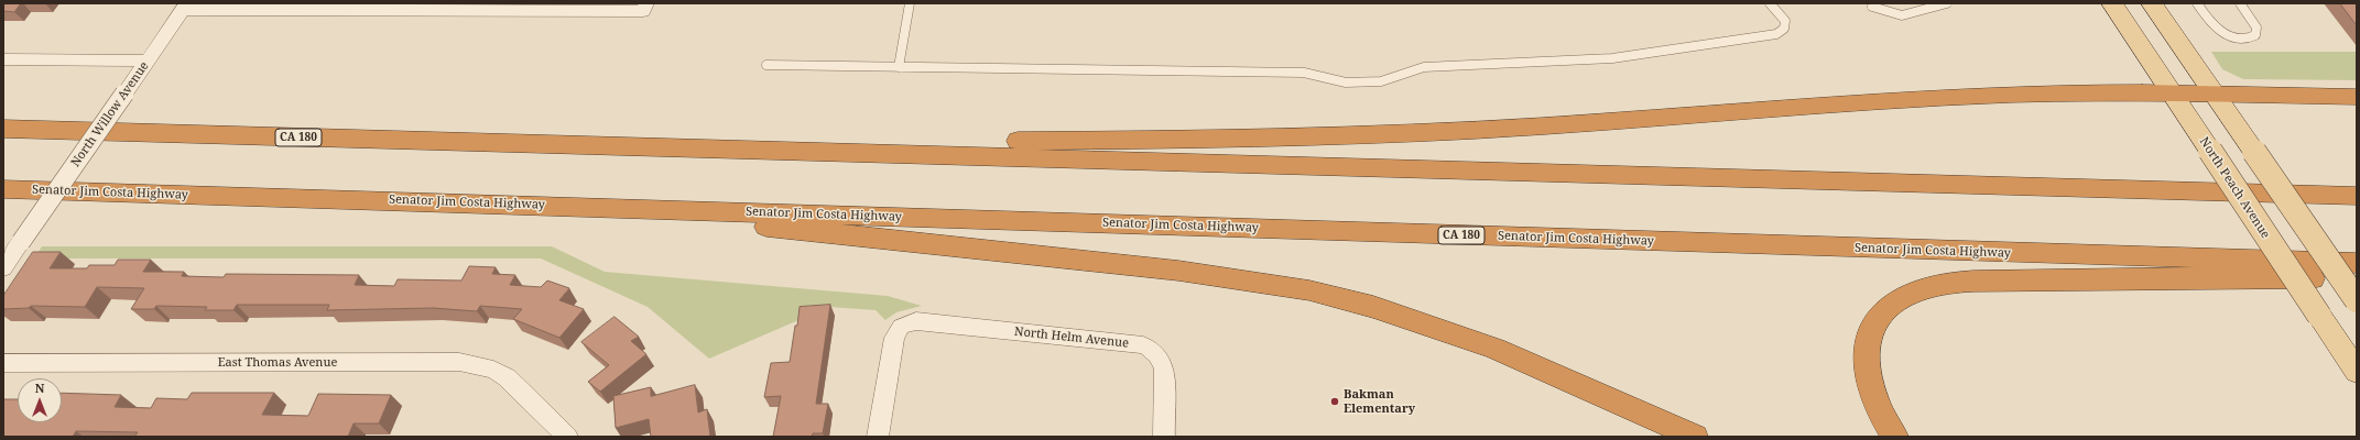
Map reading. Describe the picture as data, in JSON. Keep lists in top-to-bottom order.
{
  "streets": {
    "highway": ["CA 180", "Senator Jim Costa Highway"],
    "main road": ["North Peach Avenue"],
    "street": ["North Willow Avenue", "North Helm Avenue", "East Thomas Avenue"]
  },
  "places": ["Bakman Elementary"],
  "north": "top"
}
